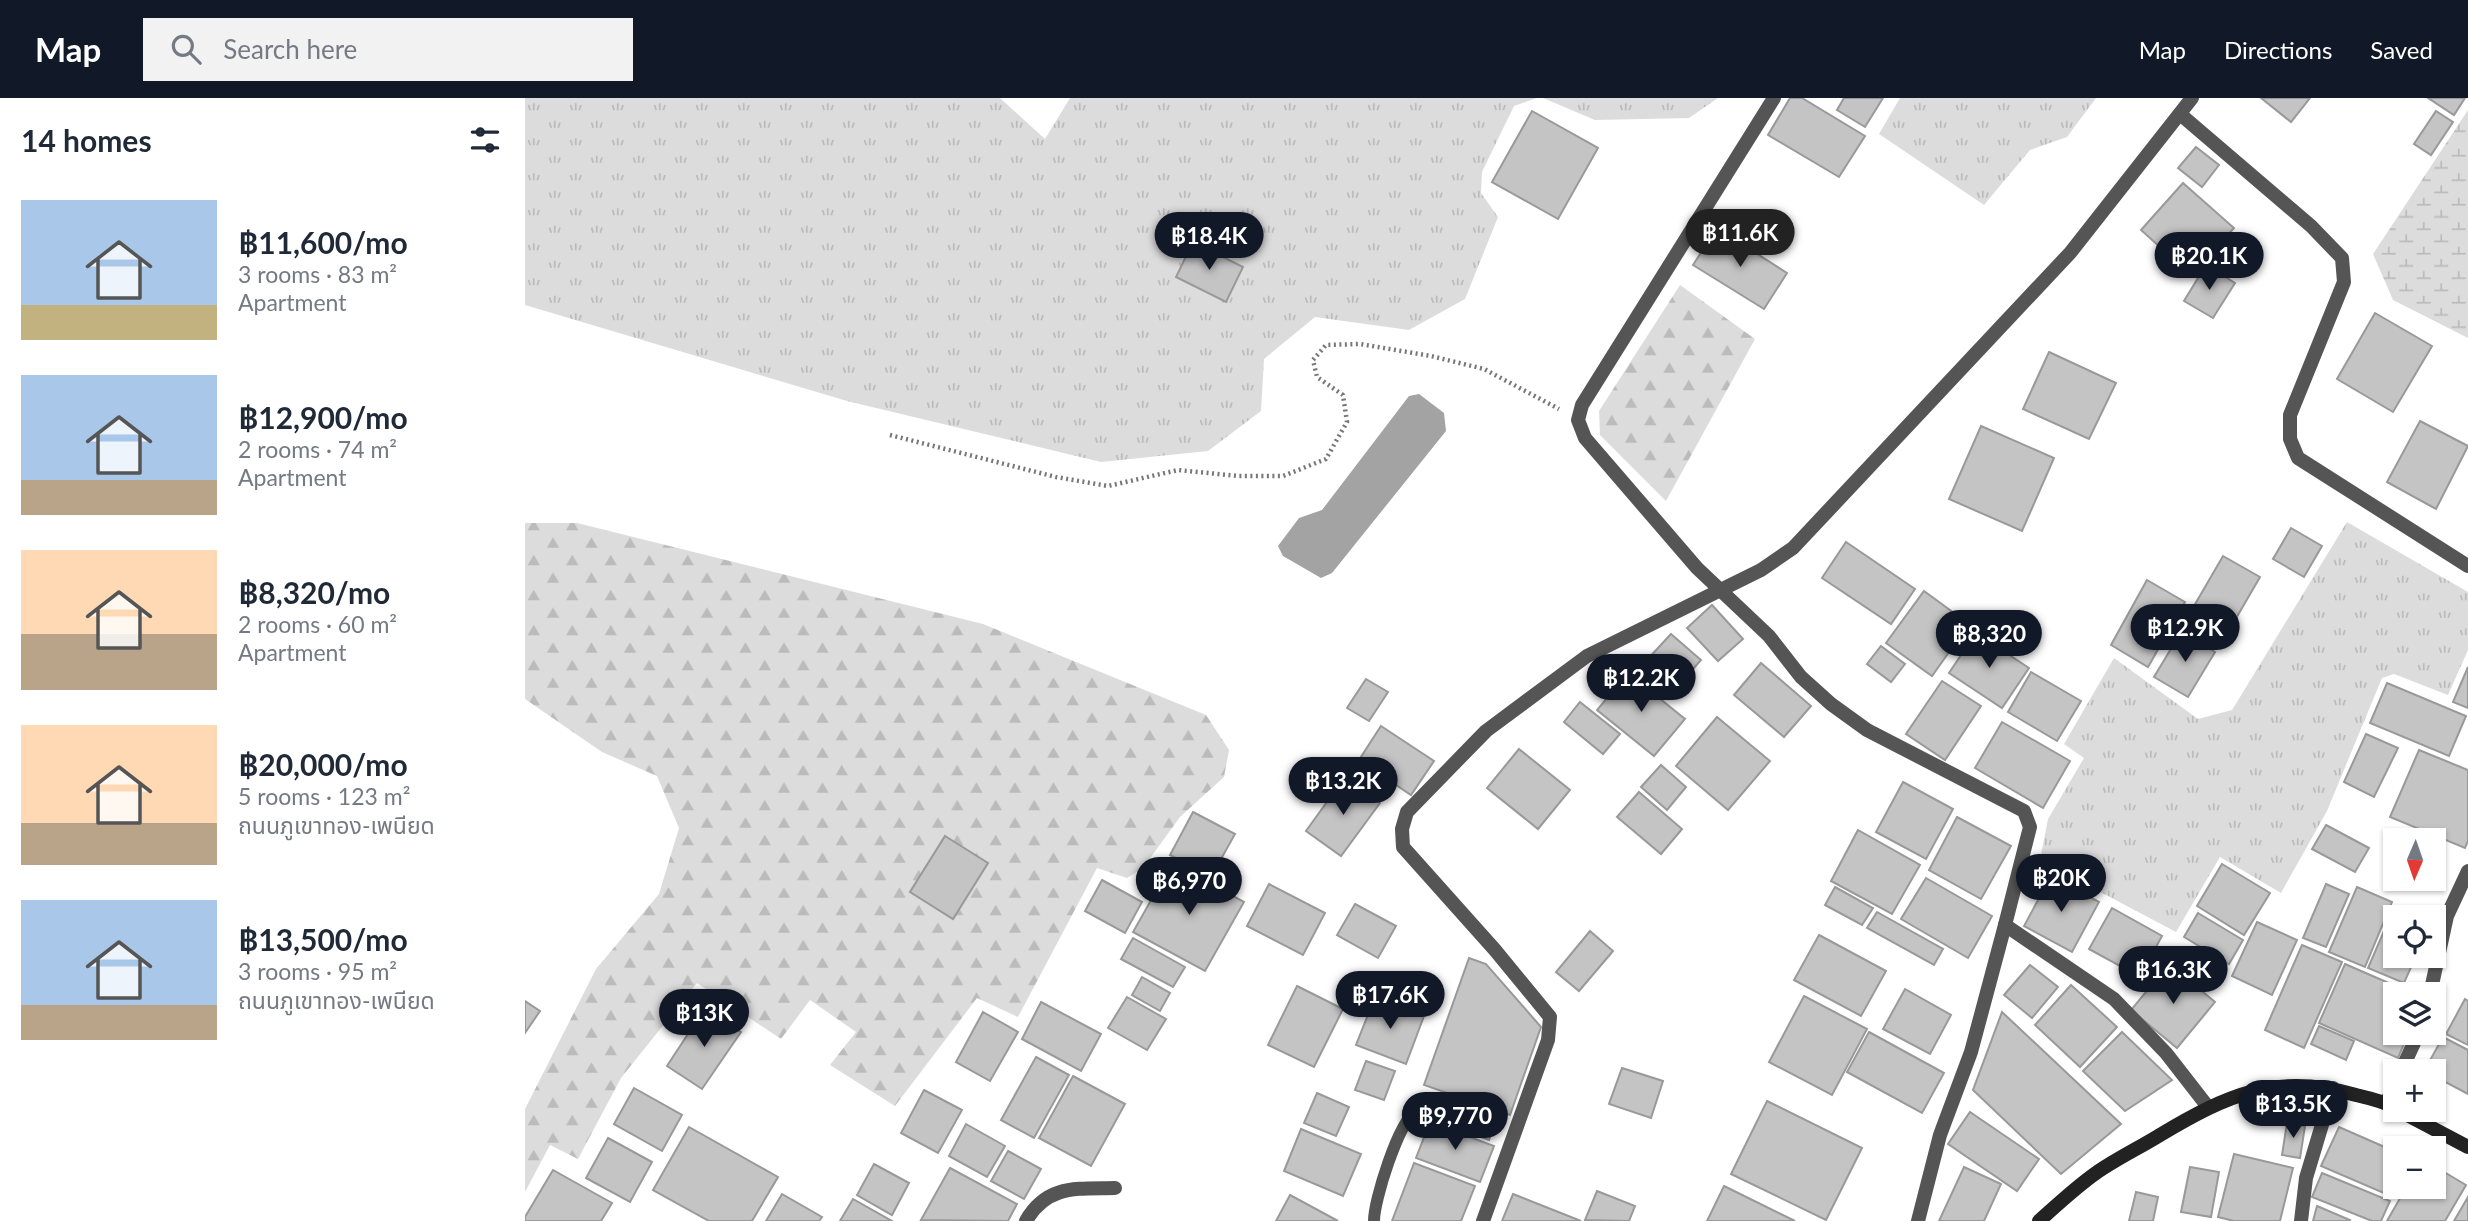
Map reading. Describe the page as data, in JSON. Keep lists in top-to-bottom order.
{
  "north": "bottom",
  "page": {
    "header": "Map",
    "search": "Search here",
    "nav": ["Map", "Directions", "Saved"],
    "heading": "14 homes",
    "list": [
      {
        "name": "฿11,600/mo",
        "note": "3 rooms · 83 m² · Apartment"
      },
      {
        "name": "฿12,900/mo",
        "note": "2 rooms · 74 m² · Apartment"
      },
      {
        "name": "฿8,320/mo",
        "note": "2 rooms · 60 m² · Apartment"
      },
      {
        "name": "฿20,000/mo",
        "note": "5 rooms · 123 m² · ถนนภูเขาทอง-เพนียด"
      },
      {
        "name": "฿13,500/mo",
        "note": "3 rooms · 95 m² · ถนนภูเขาทอง-เพนียด"
      }
    ],
    "price": [
      "฿11.6K",
      "฿18.4K",
      "฿20.1K",
      "฿12.9K",
      "฿8,320",
      "฿12.2K",
      "฿13.2K",
      "฿20K",
      "฿6,970",
      "฿16.3K",
      "฿17.6K",
      "฿13K",
      "฿13.5K",
      "฿9,770"
    ],
    "map_buttons": ["+", "−"]
  }
}
